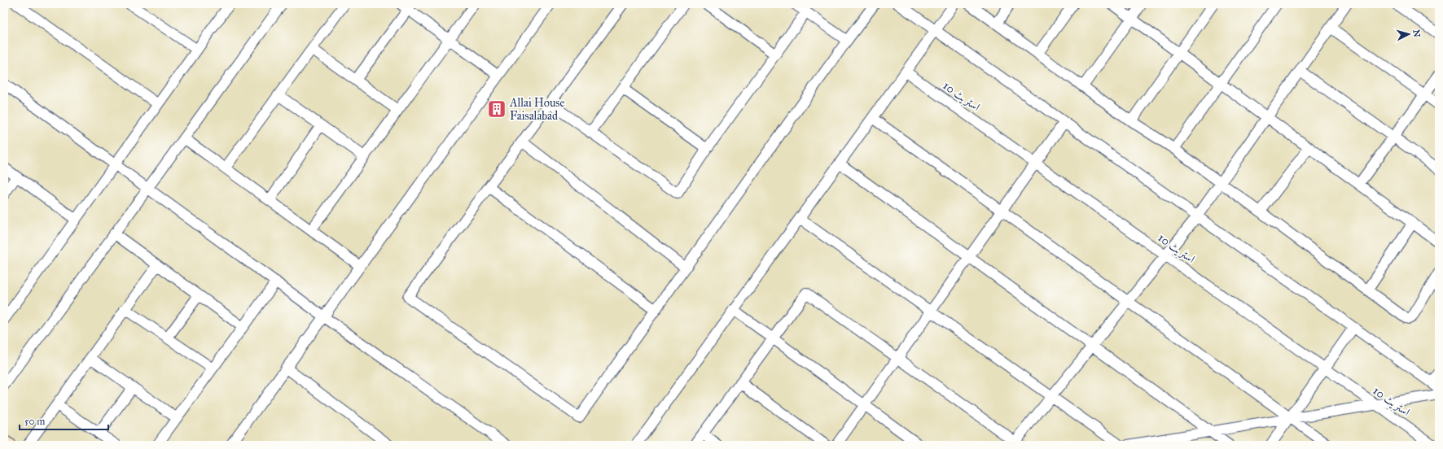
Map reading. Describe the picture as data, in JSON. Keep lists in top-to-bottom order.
{
  "streets": {
    "street": ["اسٹریٹ 10"]
  },
  "places": {
    "building": ["Allai House Faisalabad"]
  },
  "scale_bar": "50 m",
  "north": "right"
}
